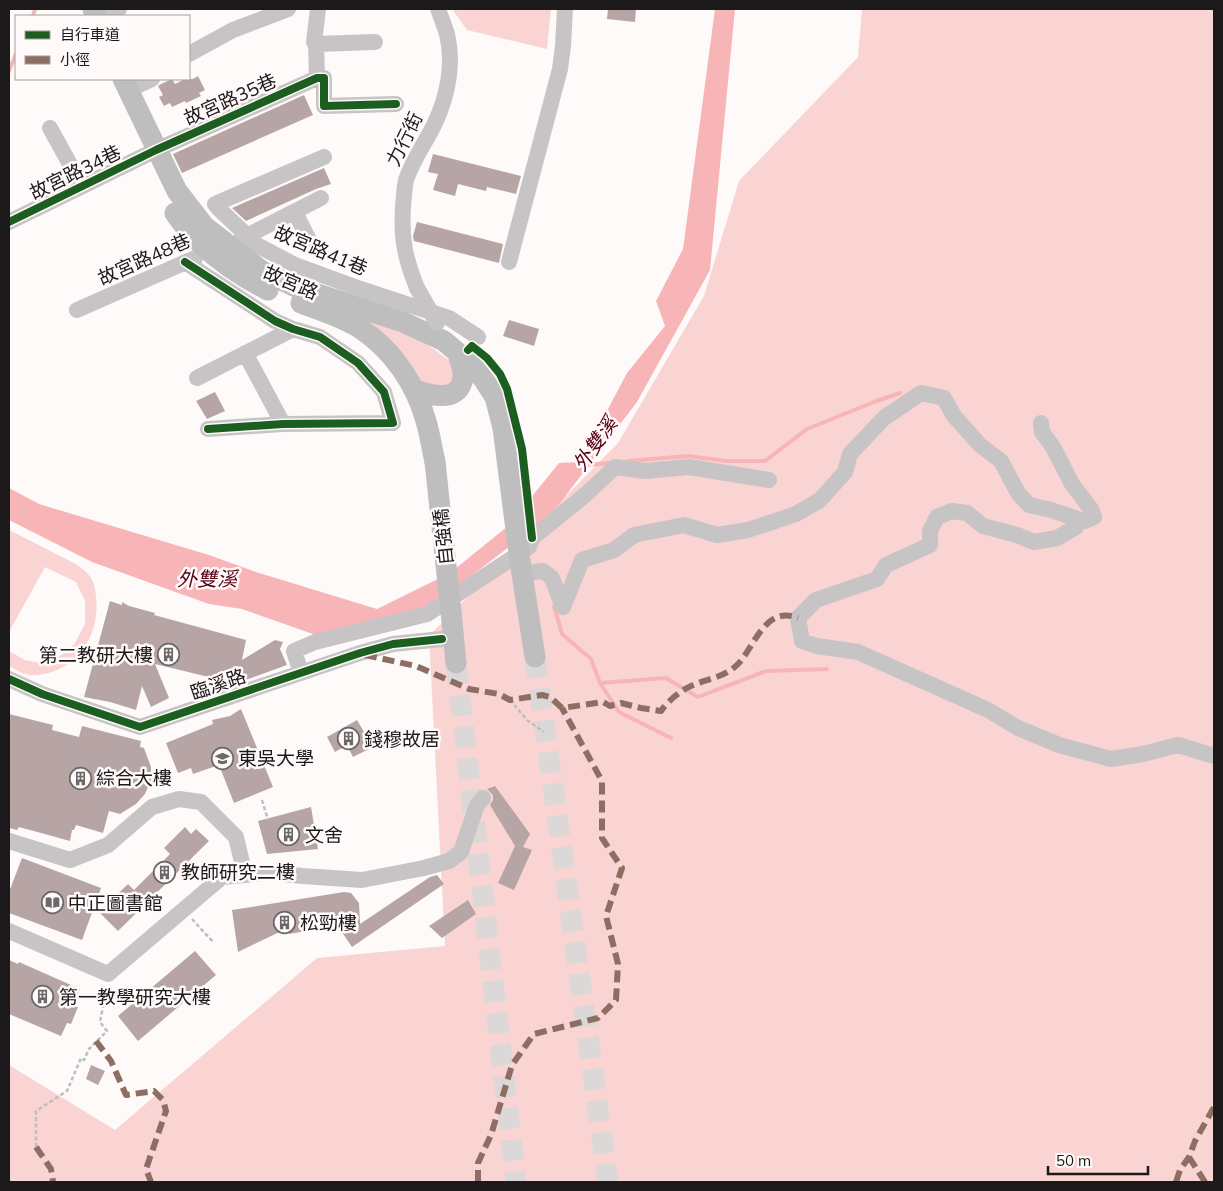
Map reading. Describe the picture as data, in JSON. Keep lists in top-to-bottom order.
{
  "streets": {
    "main road": ["故宮路", "自強橋"],
    "street": [
      "故宮路35巷",
      "力行街",
      "故宮路34巷",
      "故宮路41巷",
      "故宮路48巷",
      "臨溪路"
    ]
  },
  "crossings": [
    ["故宮路35巷", "故宮路34巷"],
    ["故宮路35巷", "故宮路"],
    ["力行街", "故宮路"],
    ["故宮路34巷", "故宮路"],
    ["故宮路41巷", "故宮路48巷"],
    ["故宮路48巷", "故宮路"],
    ["故宮路", "自強橋"]
  ],
  "water": ["外雙溪"],
  "places": {
    "building": [
      "第二教研大樓",
      "錢穆故居",
      "綜合大樓",
      "文舍",
      "教師研究二樓",
      "松勁樓",
      "第一教學研究大樓"
    ],
    "school or university": ["東吳大學"],
    "library": ["中正圖書館"]
  },
  "legend": ["自行車道", "小徑"],
  "scale_bar": "50 m"
}
